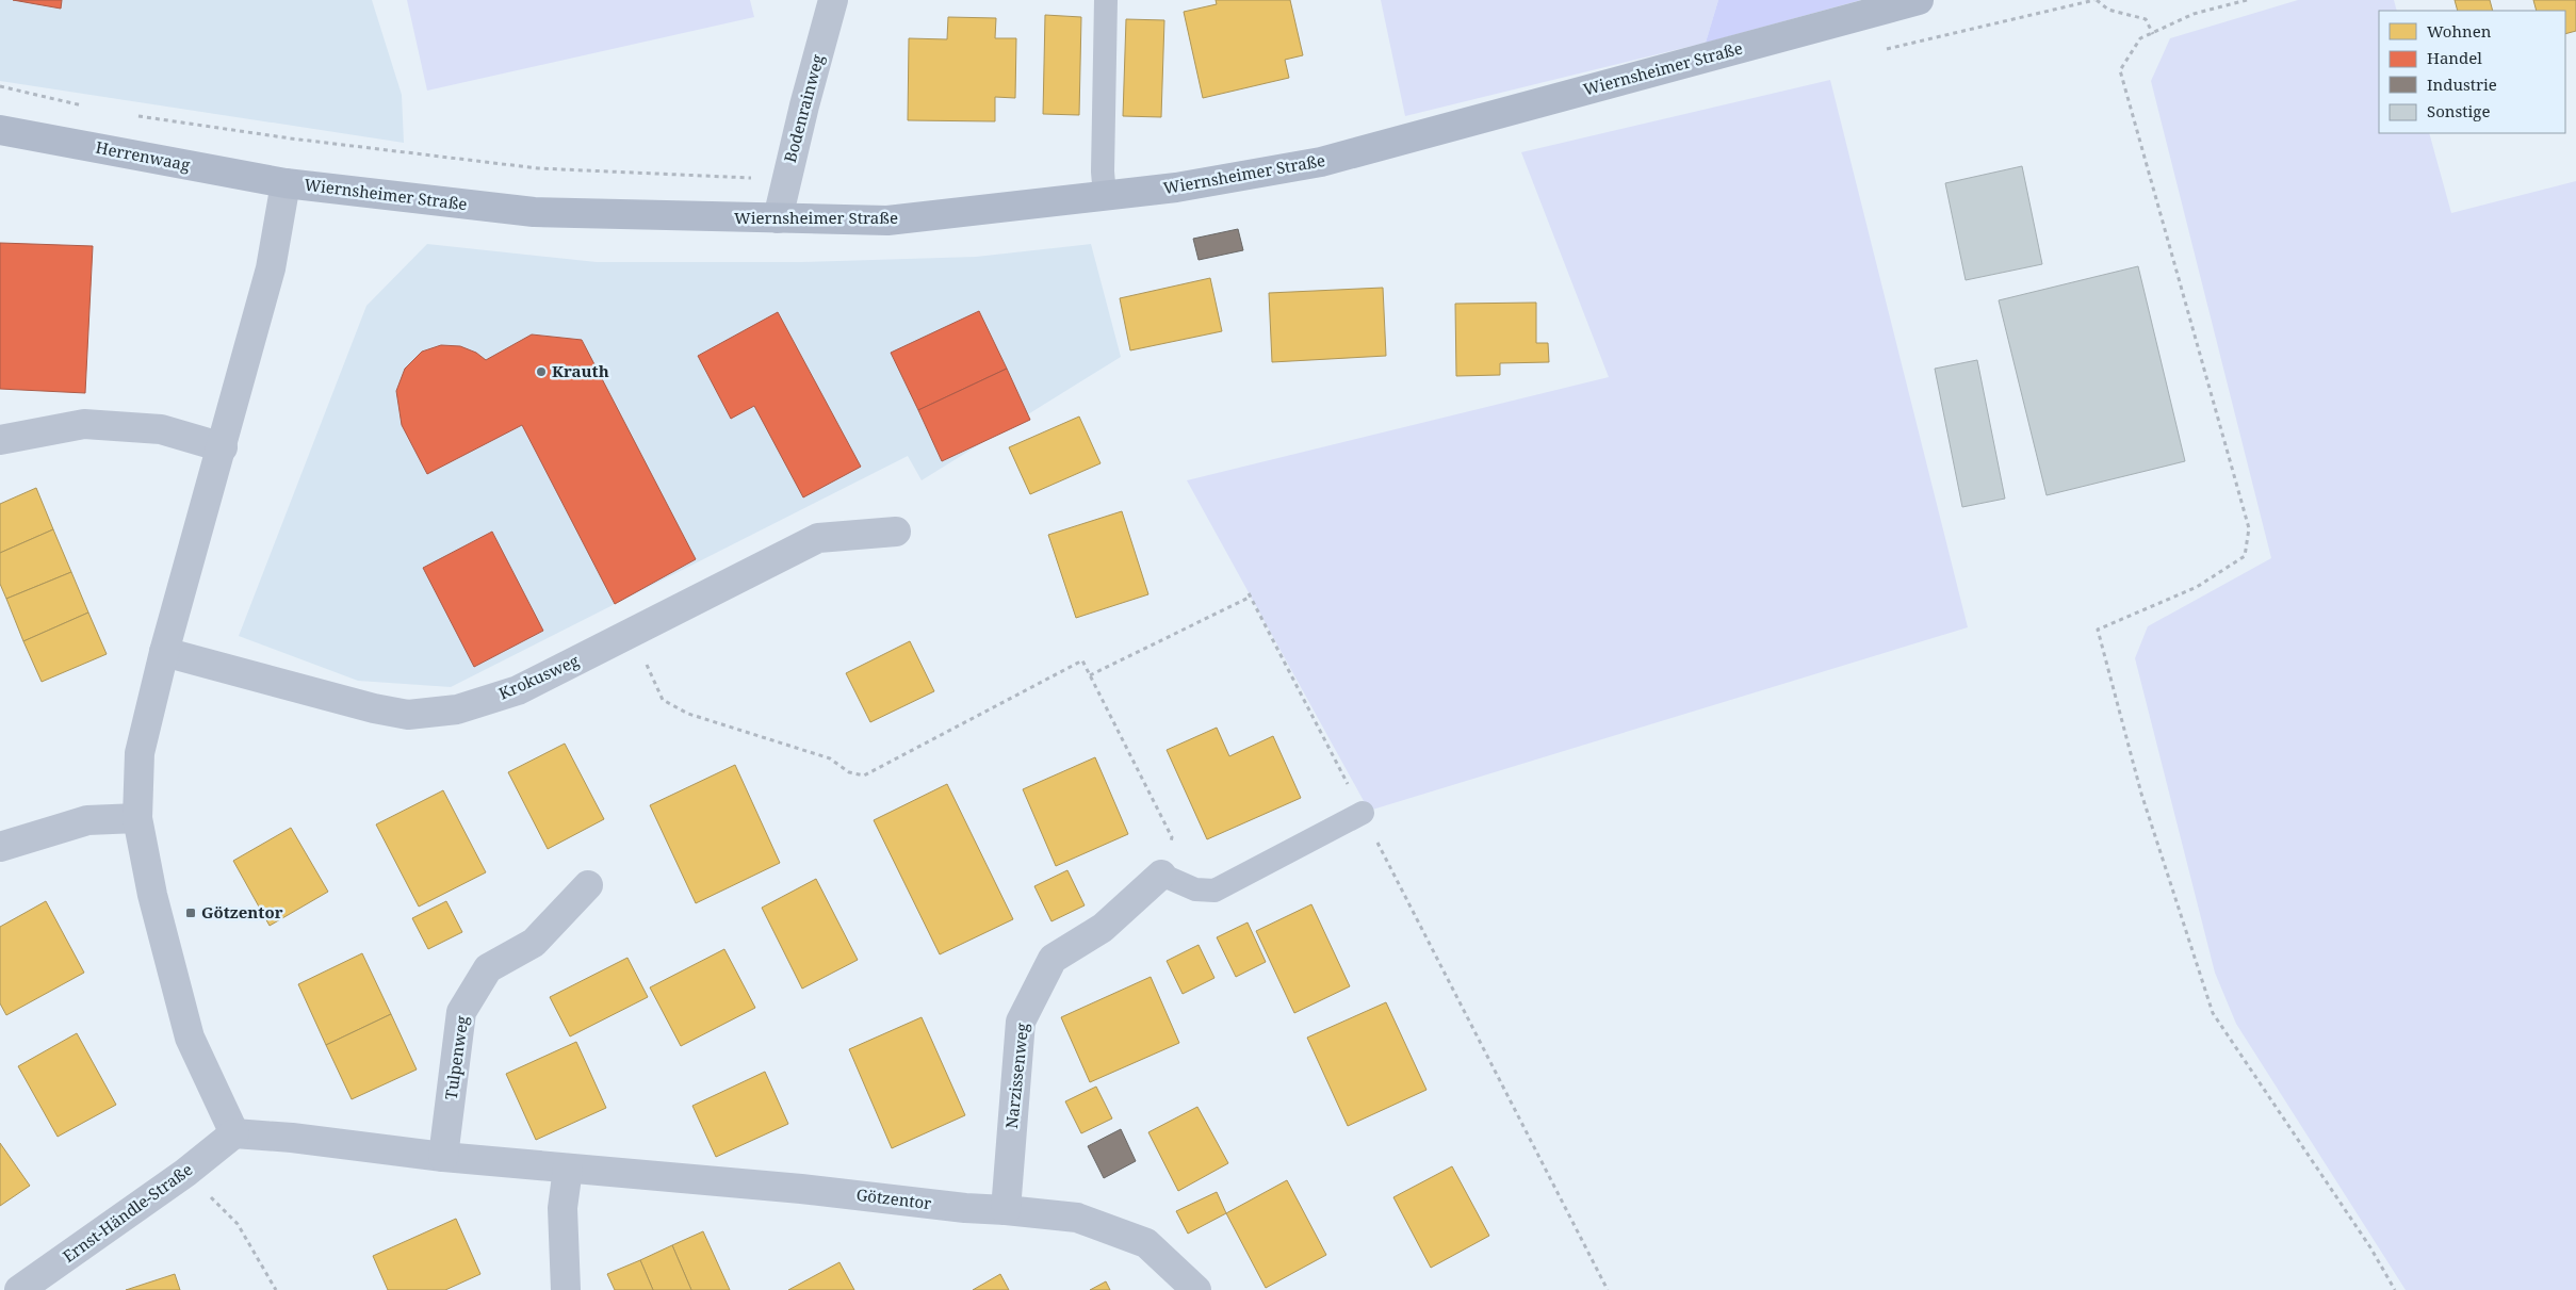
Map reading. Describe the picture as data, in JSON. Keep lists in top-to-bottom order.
{
  "streets": {
    "main road": ["Wiernsheimer Straße", "Herrenwaag"],
    "street": [
      "Bodenrainweg",
      "Krokusweg",
      "Tulpenweg",
      "Narzissenweg",
      "Götzentor",
      "Ernst-Händle-Straße"
    ]
  },
  "crossings": [
    ["Wiernsheimer Straße", "Bodenrainweg"],
    ["Wiernsheimer Straße", "Herrenwaag"],
    ["Tulpenweg", "Götzentor"],
    ["Narzissenweg", "Götzentor"],
    ["Götzentor", "Ernst-Händle-Straße"]
  ],
  "places": {
    "other": ["Krauth"],
    "transit": ["Götzentor"]
  },
  "legend": [
    "Wohnen",
    "Handel",
    "Industrie",
    "Sonstige"
  ]
}
